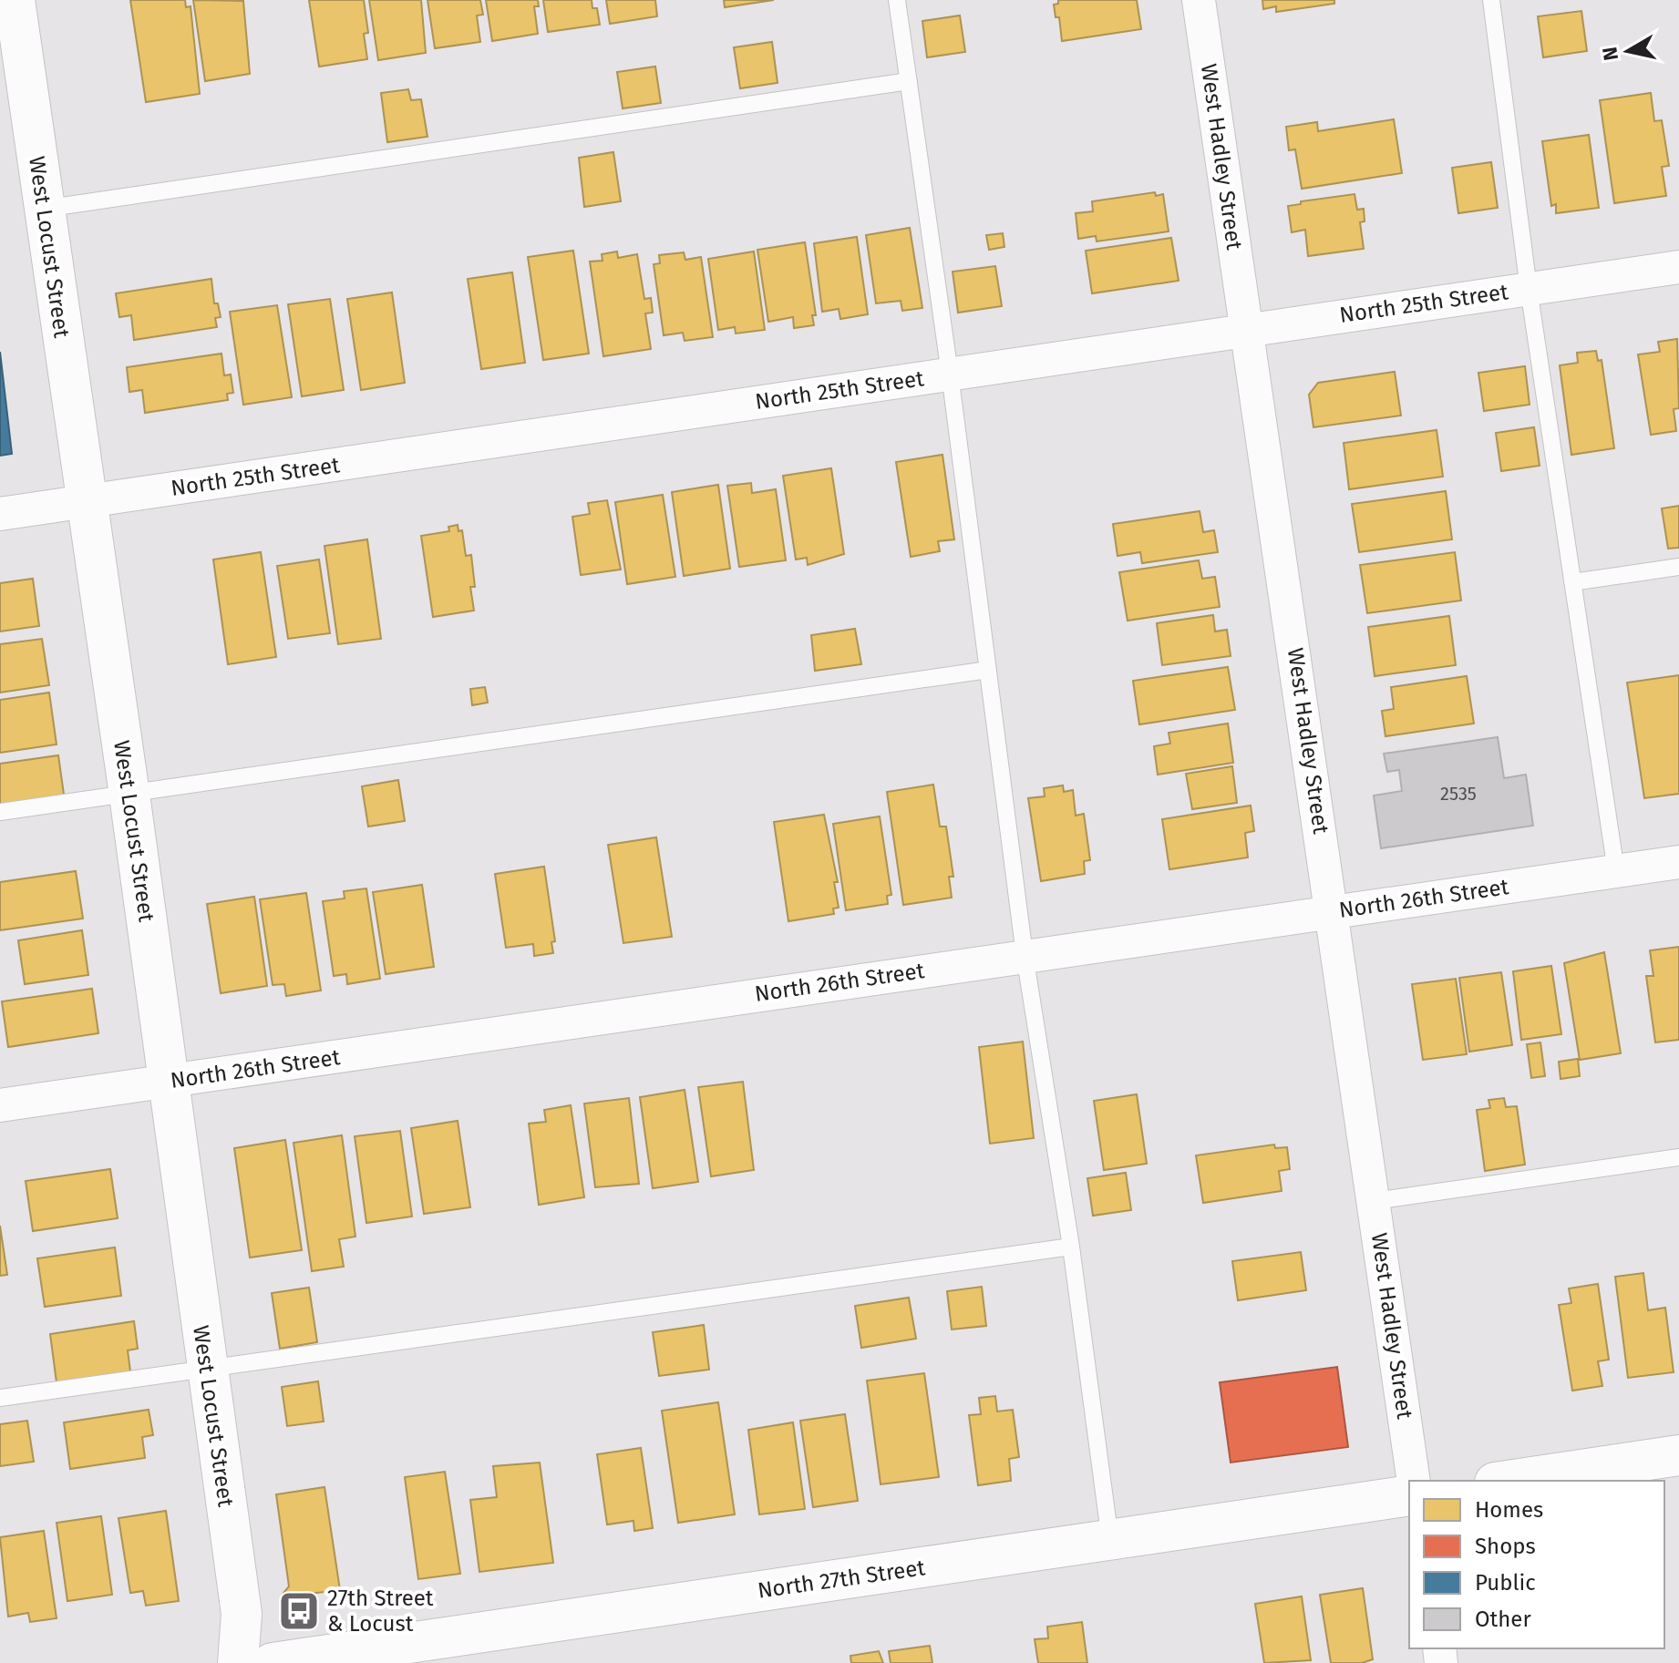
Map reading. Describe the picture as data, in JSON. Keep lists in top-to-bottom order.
{
  "streets": {
    "street": [
      "West Hadley Street",
      "West Locust Street",
      "North 25th Street",
      "North 26th Street",
      "North 27th Street"
    ]
  },
  "crossings": [
    ["West Hadley Street", "North 25th Street"],
    ["West Hadley Street", "North 26th Street"],
    ["West Locust Street", "North 25th Street"],
    ["West Locust Street", "North 26th Street"]
  ],
  "places": {
    "bus stop": ["27th Street & Locust"]
  },
  "house_numbers": ["2535"],
  "legend": [
    "Homes",
    "Shops",
    "Public",
    "Other"
  ],
  "north": "left"
}
